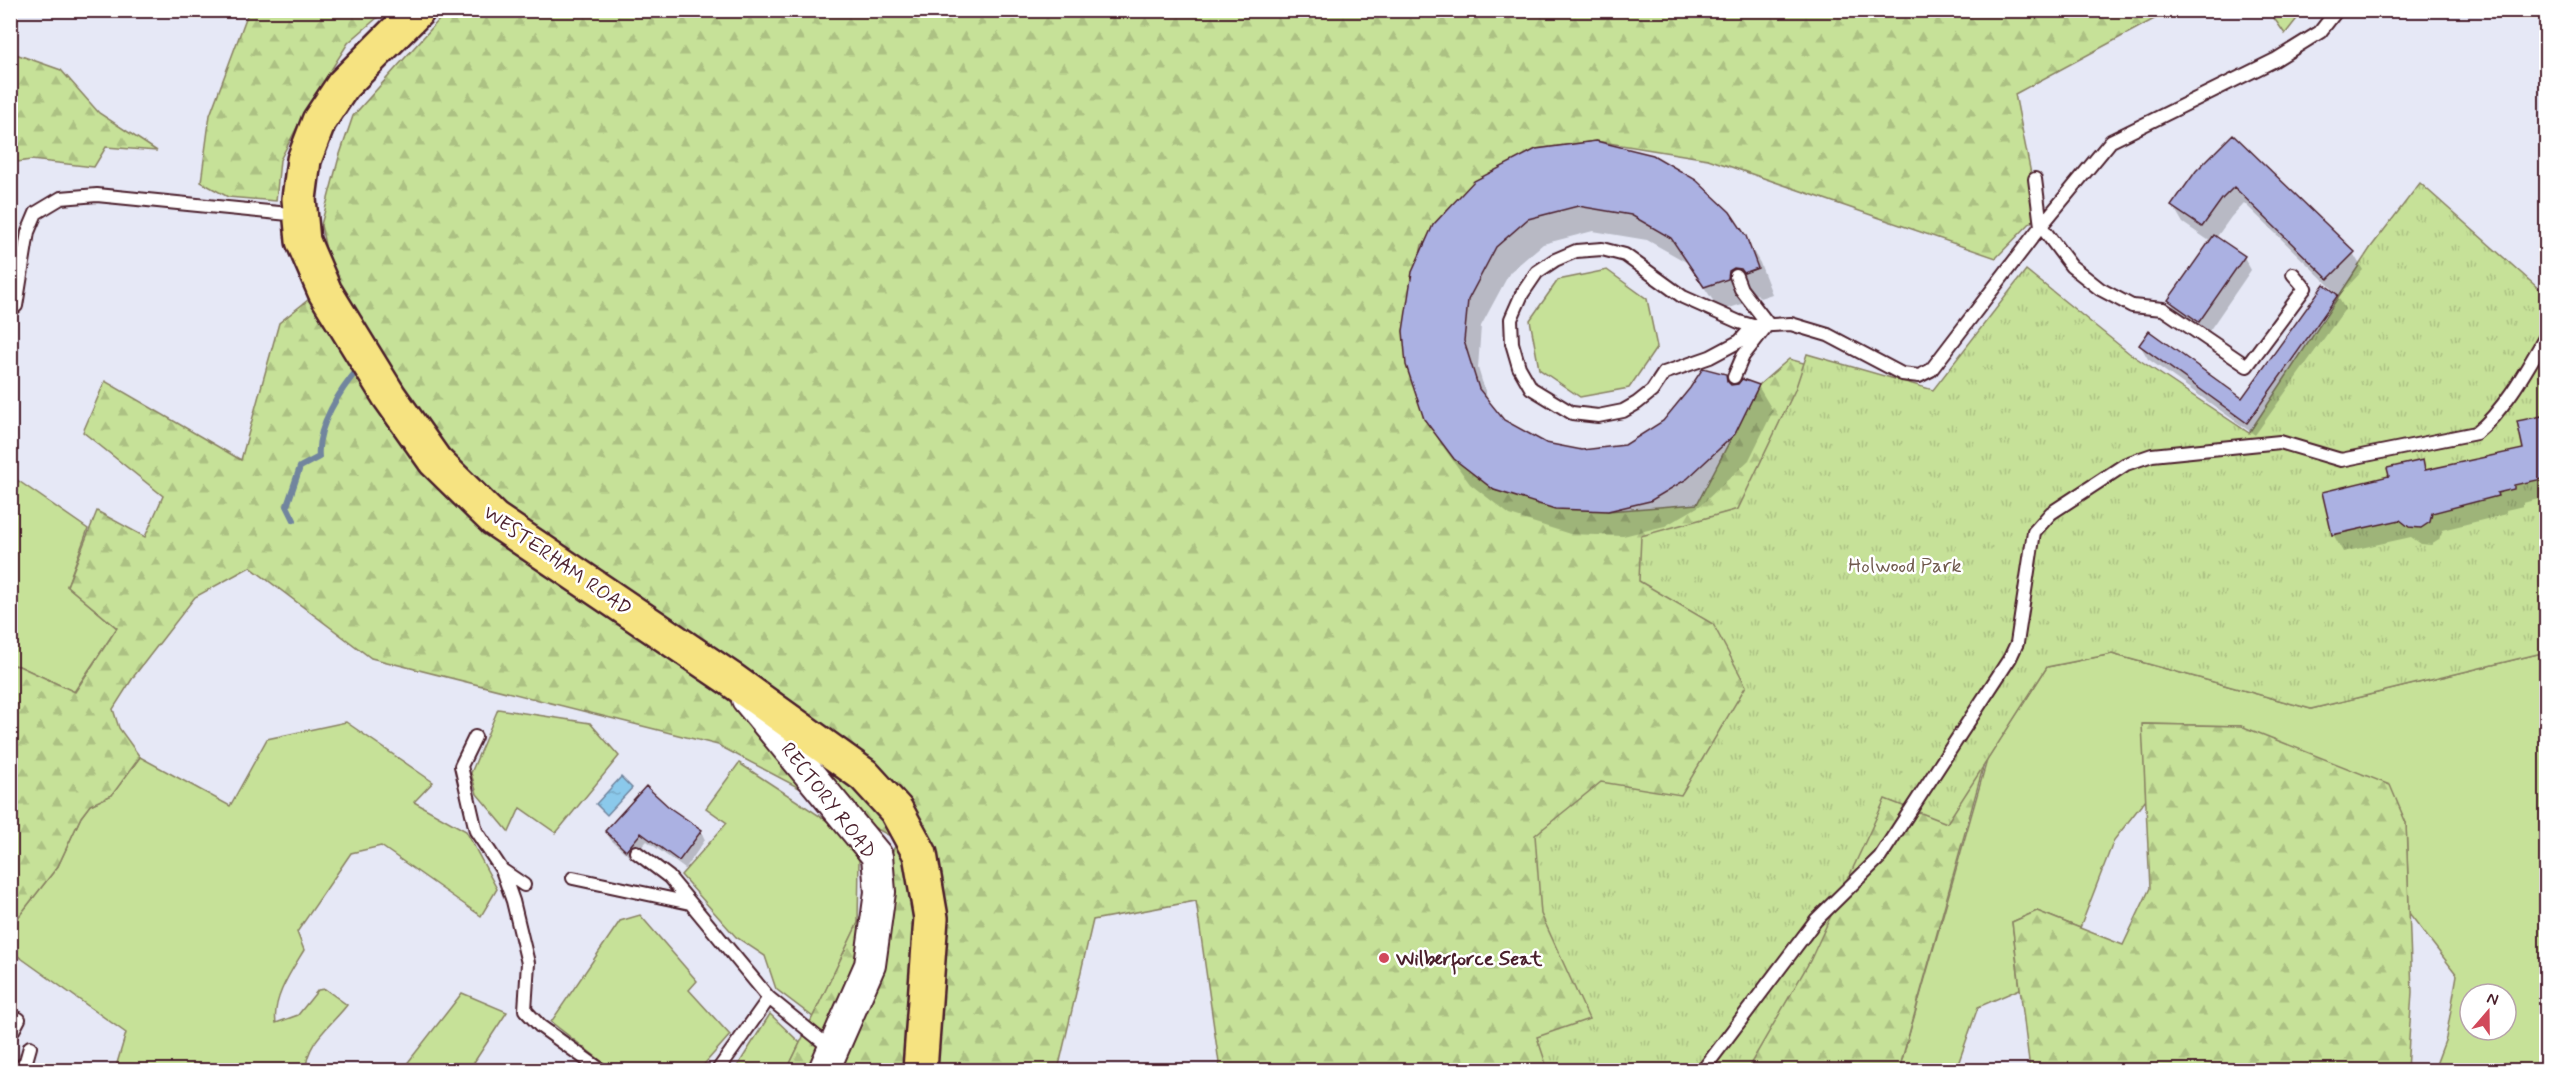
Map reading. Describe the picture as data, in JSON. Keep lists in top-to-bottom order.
{
  "streets": {
    "main road": ["WESTERHAM ROAD"],
    "street": ["RECTORY ROAD"]
  },
  "crossings": [
    ["WESTERHAM ROAD", "RECTORY ROAD"]
  ],
  "parks": ["Holwood Park"],
  "places": ["Wilberforce Seat"],
  "north": "top"
}
